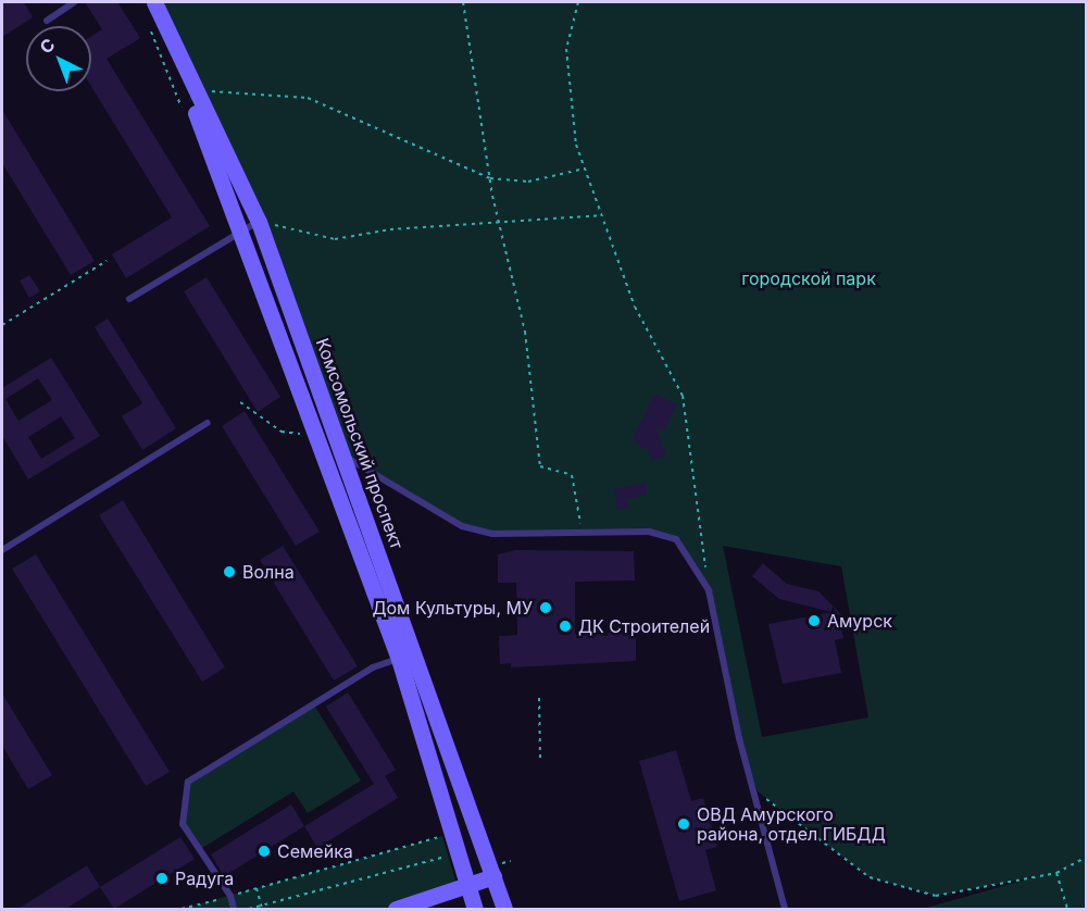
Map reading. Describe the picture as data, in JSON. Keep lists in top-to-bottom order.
{
  "streets": {
    "street": ["Комсомольский проспект"]
  },
  "parks": ["городской парк"],
  "places": [
    "Волна",
    "Дом Культуры, МУ",
    "Амурск",
    "ДК Строителей",
    "ОВД Амурского района, отдел ГИБДД",
    "Семейка",
    "Радуга"
  ],
  "north": "top left"
}
